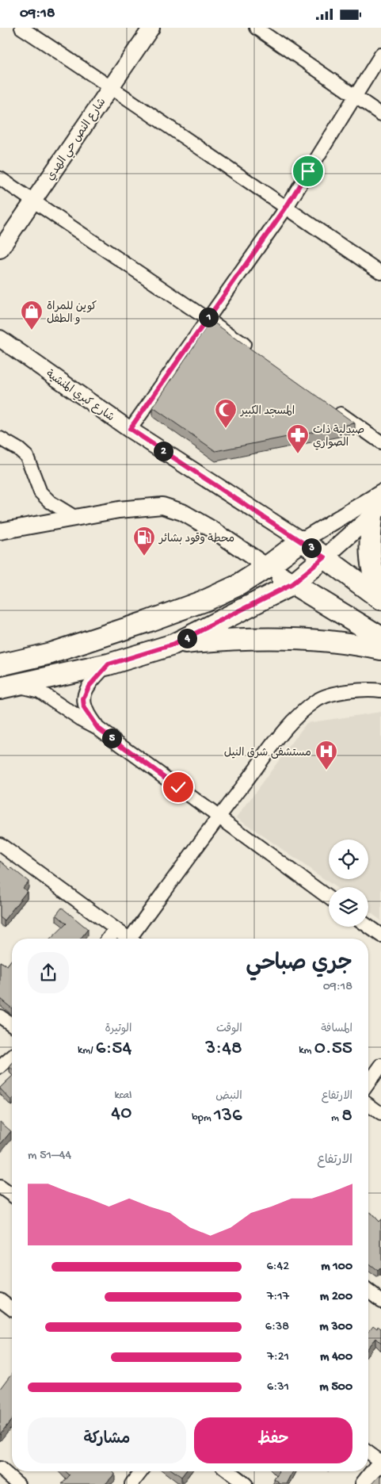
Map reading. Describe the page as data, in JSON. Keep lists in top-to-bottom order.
{
  "streets": {
    "main road": ["شارع كبري المنشية"],
    "street": ["شارع النص حي الهدي"]
  },
  "places": {
    "shop": ["كوين للمراة و الطفل"],
    "mosque": ["المسجد الكبير"],
    "pharmacy": ["صيدلية ذات الصواري"],
    "fuel station": ["محطة وقود بشائر"],
    "hospital": ["مستشفى شرق النيل"]
  },
  "page": {
    "status": "09:18",
    "pins": [
      "1",
      "2",
      "3",
      "4",
      "5"
    ],
    "heading": ["جري صباحي", "09:18"],
    "stats": [
      ["المسافة", "0.55 km"],
      ["الوقت", "3:48"],
      ["الوتيرة", "6:54 /km"],
      ["الارتفاع", "8 m"],
      ["النبض", "136 bpm"],
      ["kcal", "40"]
    ],
    "chart": ["الارتفاع", "44–51 m"],
    "list": [
      {
        "name": "100 m",
        "note": "6:42"
      },
      {
        "name": "200 m",
        "note": "7:17"
      },
      {
        "name": "300 m",
        "note": "6:38"
      },
      {
        "name": "400 m",
        "note": "7:21"
      },
      {
        "name": "500 m",
        "note": "6:31"
      }
    ],
    "buttons": ["حفظ", "مشاركة"]
  }
}
